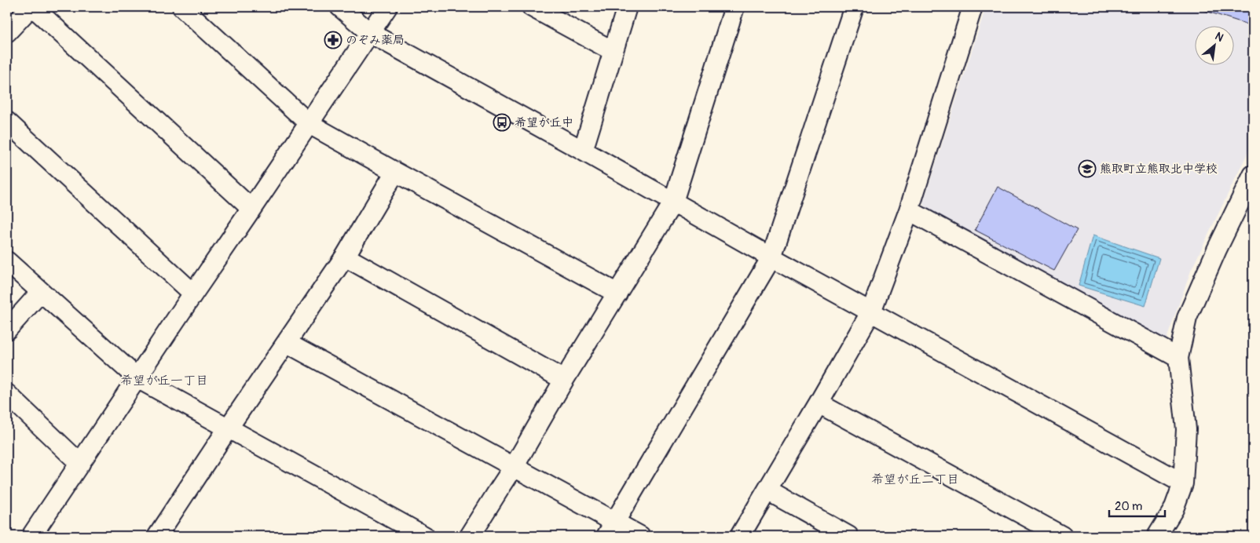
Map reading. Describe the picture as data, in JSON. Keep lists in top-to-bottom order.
{
  "districts": ["希望が丘一丁目", "希望が丘二丁目"],
  "places": {
    "pharmacy": ["のぞみ薬局"],
    "bus stop": ["希望が丘中"],
    "school or university": ["熊取町立熊取北中学校"]
  },
  "scale_bar": "20 m",
  "north": "top right"
}
